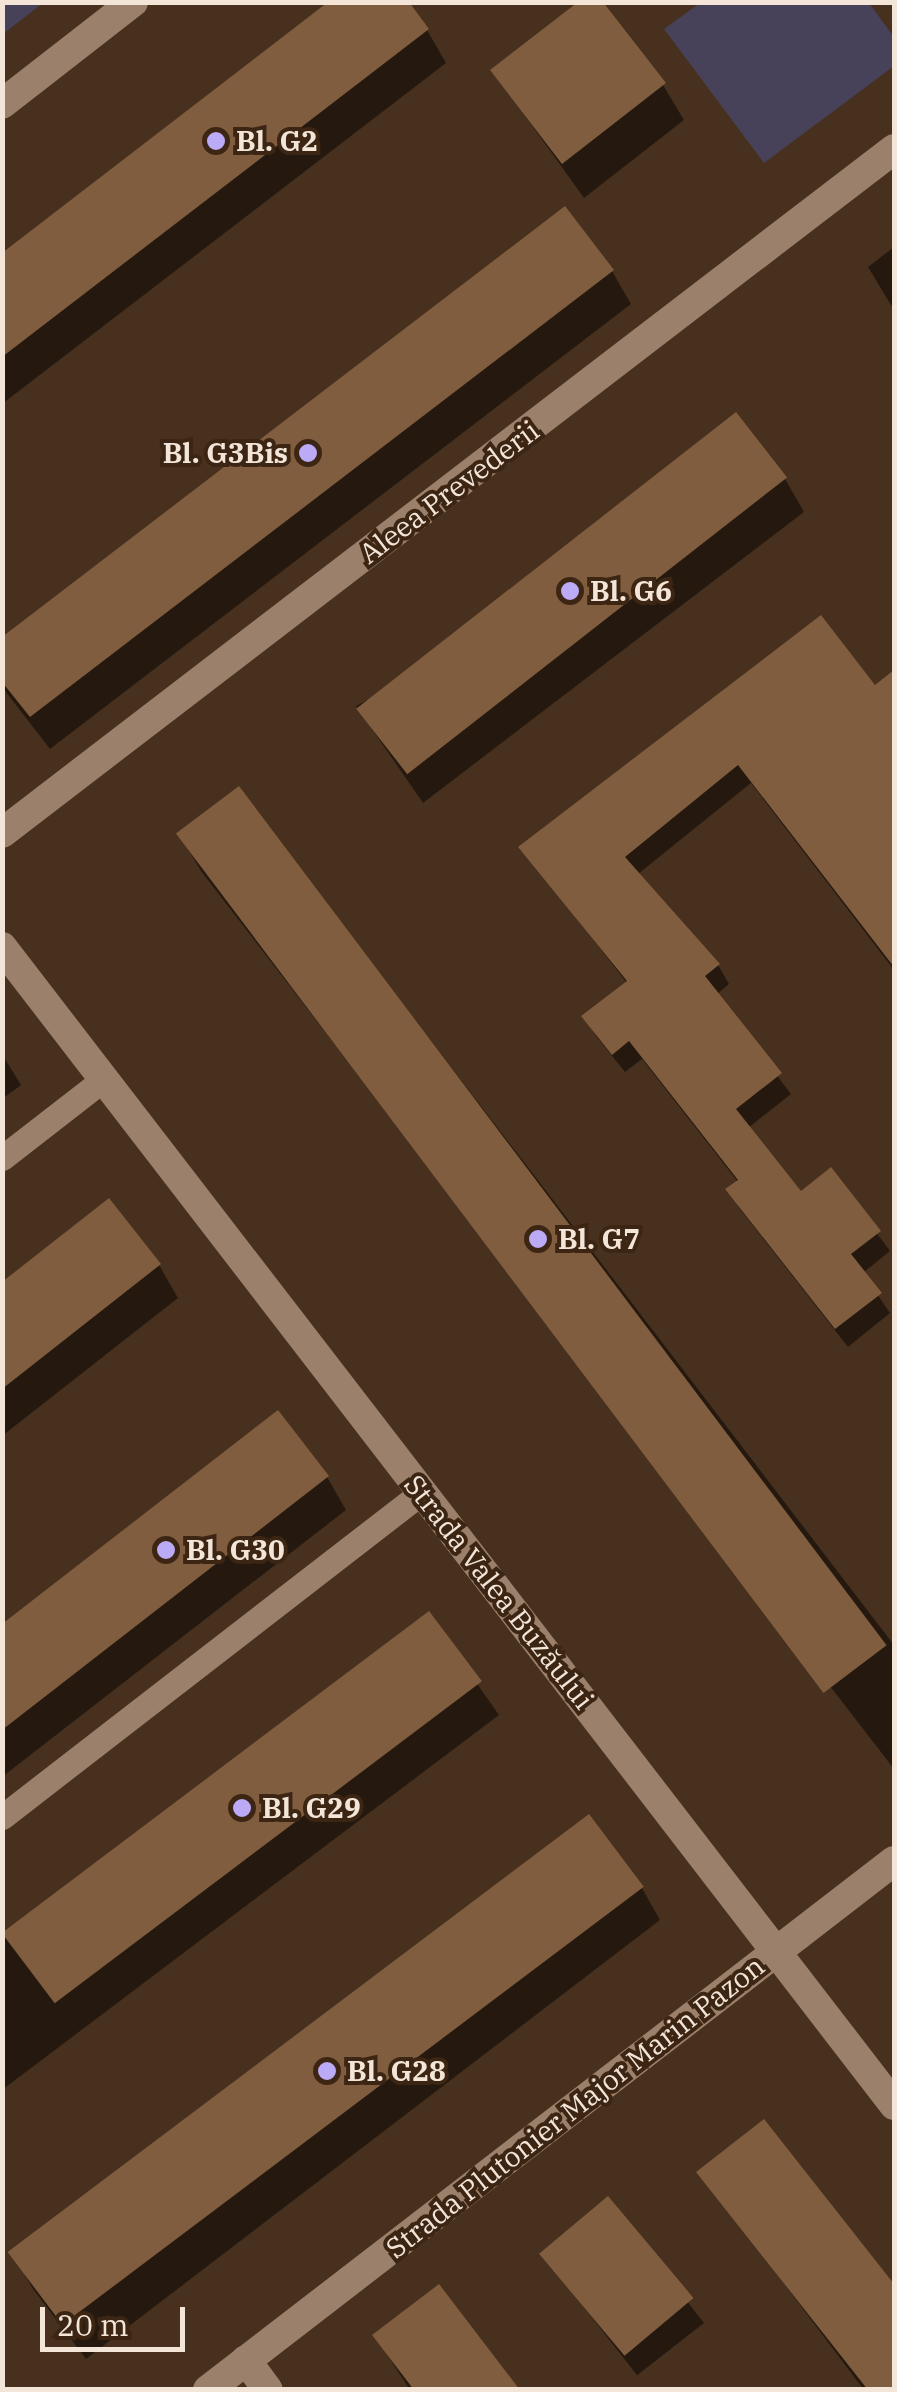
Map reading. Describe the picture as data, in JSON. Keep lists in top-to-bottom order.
{
  "streets": {
    "street": ["Aleea Prevederii", "Strada Valea Buzăului", "Strada Plutonier Major Marin Pazon"]
  },
  "crossings": [
    ["Strada Valea Buzăului", "Strada Plutonier Major Marin Pazon"]
  ],
  "places": [
    "Bl. G2",
    "Bl. G3Bis",
    "Bl. G6",
    "Bl. G7",
    "Bl. G30",
    "Bl. G29",
    "Bl. G28"
  ],
  "scale_bar": "20 m"
}
